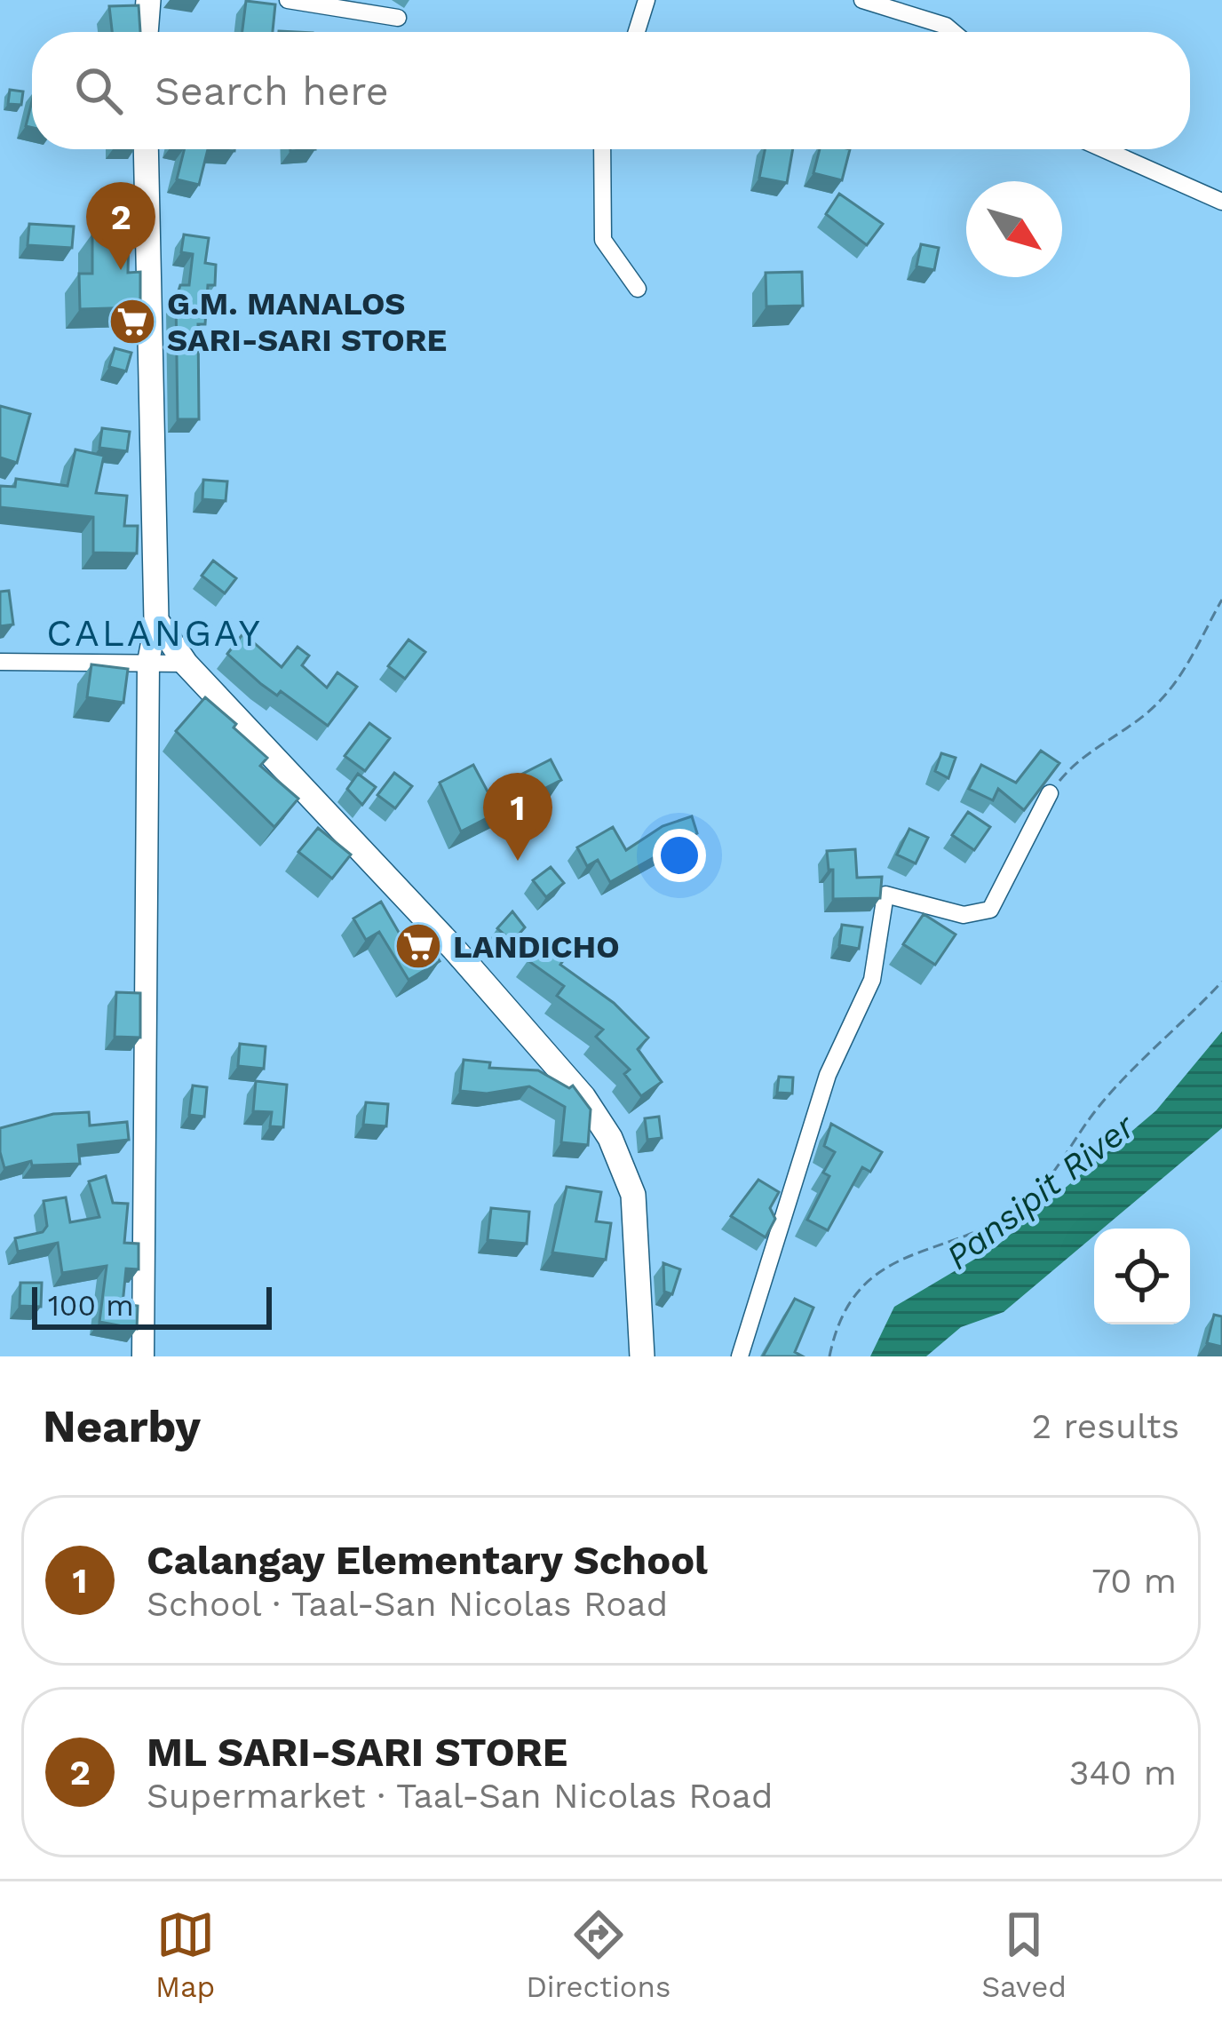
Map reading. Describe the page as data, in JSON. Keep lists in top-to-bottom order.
{
  "districts": ["CALANGAY"],
  "water": ["Pansipit River"],
  "places": {
    "supermarket": ["G.M. MANALOS SARI-SARI STORE", "LANDICHO"]
  },
  "scale_bar": "100 m",
  "north": "bottom right",
  "page": {
    "search": "Search here",
    "pins": ["2", "1"],
    "scale": "100 m",
    "heading": ["Nearby", "2 results"],
    "list": [
      {
        "mark": "1",
        "name": "Calangay Elementary School",
        "note": "School · Taal-San Nicolas Road",
        "value": "70 m"
      },
      {
        "mark": "2",
        "name": "ML SARI-SARI STORE",
        "note": "Supermarket · Taal-San Nicolas Road",
        "value": "340 m"
      }
    ],
    "nav": ["Map", "Directions", "Saved"]
  }
}
